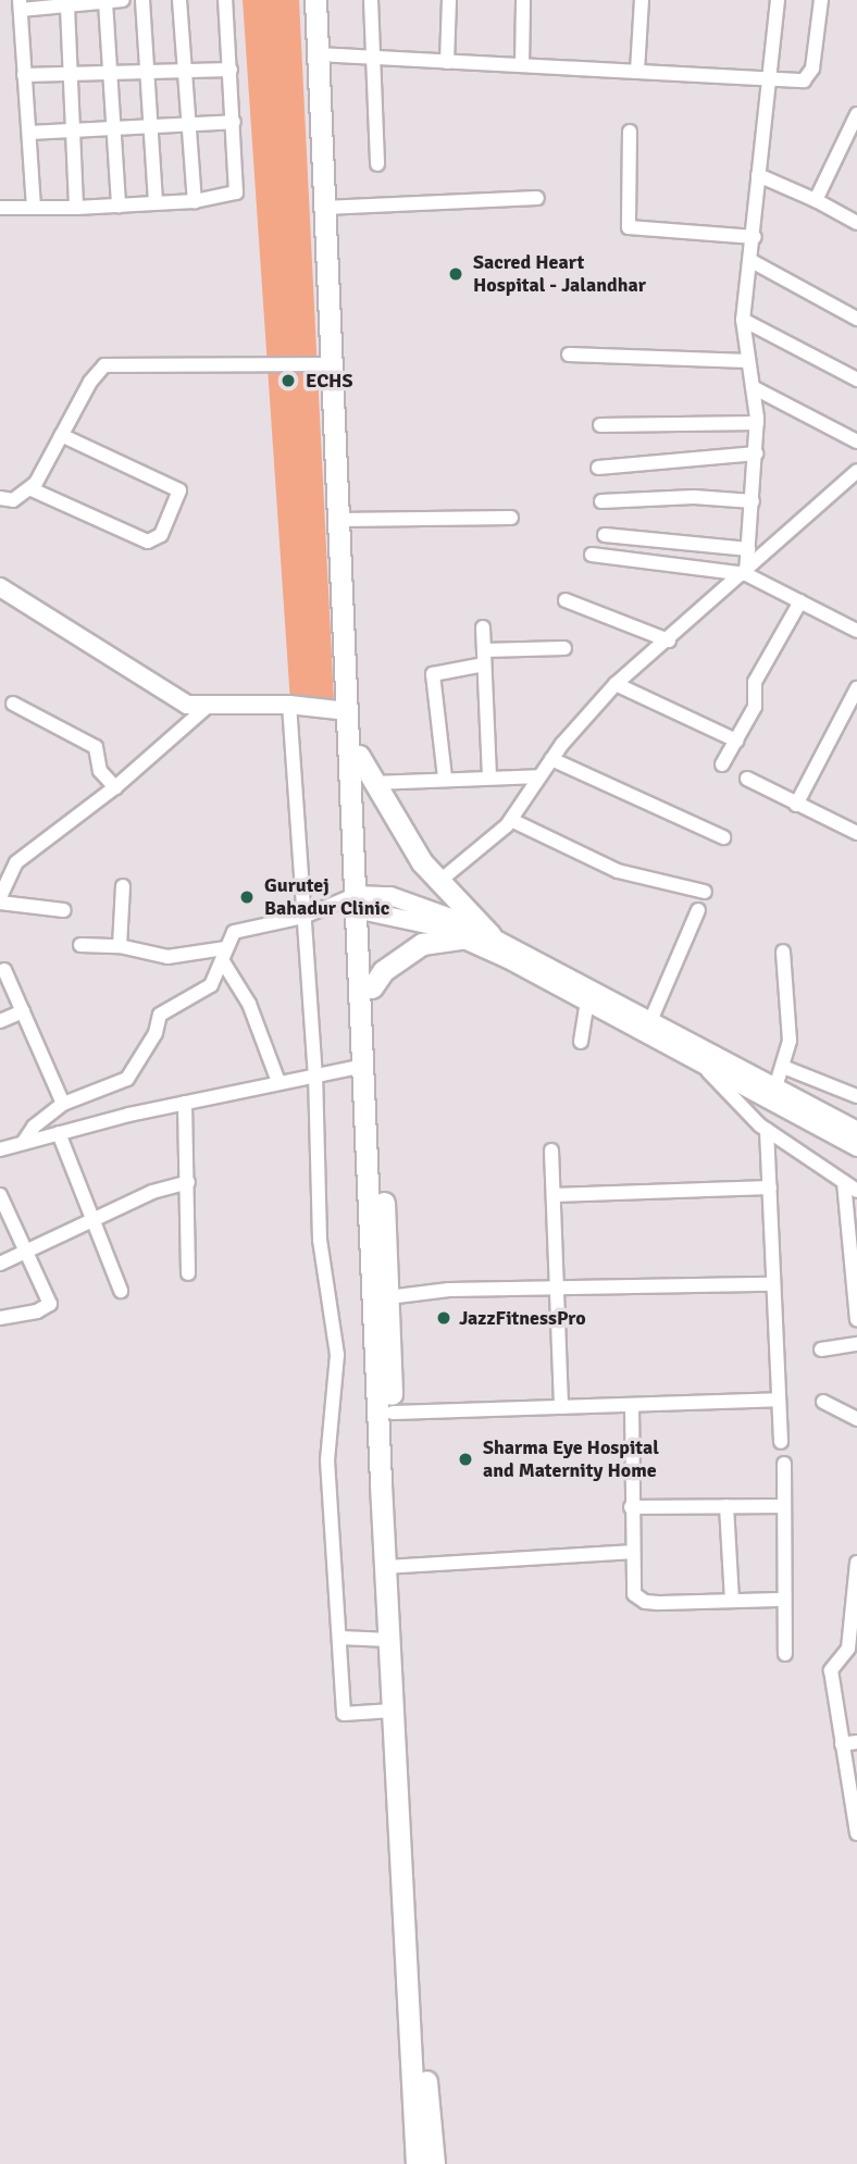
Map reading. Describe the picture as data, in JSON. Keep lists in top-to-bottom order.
{
  "places": [
    "Sacred Heart Hospital - Jalandhar",
    "ECHS",
    "Gurutej Bahadur Clinic",
    "JazzFitnessPro",
    "Sharma Eye Hospital and Maternity Home"
  ]
}
